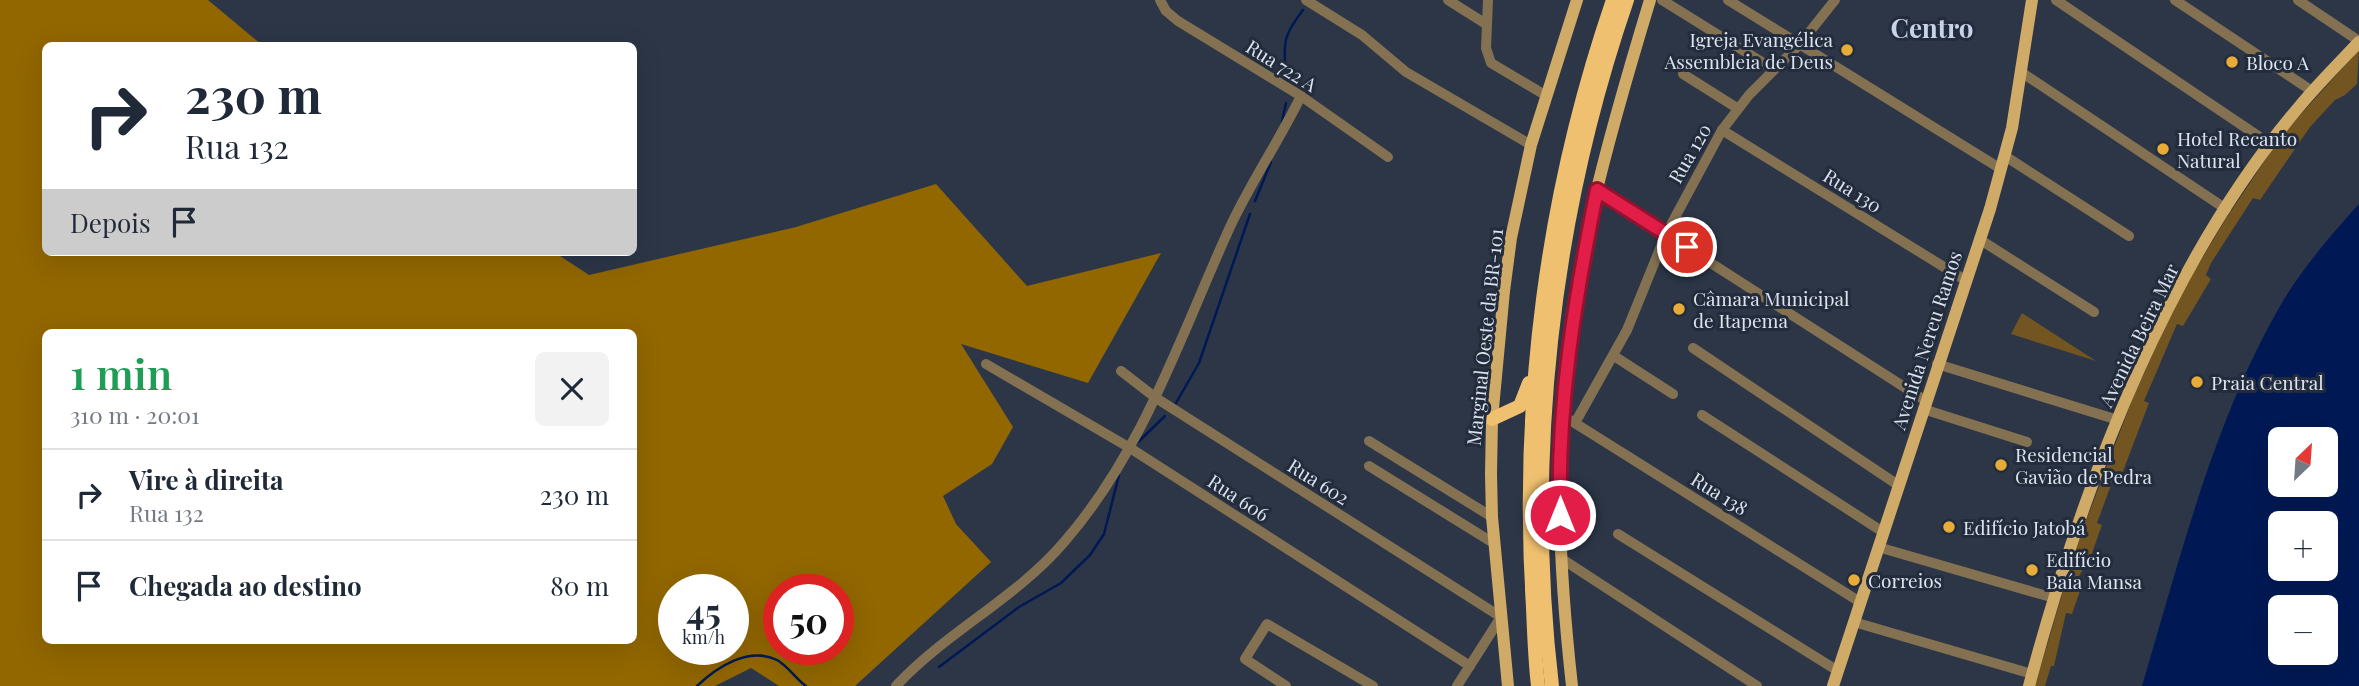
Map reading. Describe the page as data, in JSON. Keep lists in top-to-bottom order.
{
  "streets": {
    "main road": ["Avenida Beira Mar", "Marginal Oeste da BR-101", "Avenida Nereu Ramos"],
    "street": [
      "Rua 722 A",
      "Rua 120",
      "Rua 130",
      "Rua 602",
      "Rua 138",
      "Rua 606"
    ]
  },
  "crossings": [
    ["Rua 120", "Rua 130"],
    ["Rua 120", "Rua 138"],
    ["Rua 130", "Avenida Nereu Ramos"],
    ["Marginal Oeste da BR-101", "Rua 602"],
    ["Avenida Nereu Ramos", "Rua 138"]
  ],
  "districts": ["Centro"],
  "places": [
    "Igreja Evangélica Assembleia de Deus",
    "Bloco A",
    "Hotel Recanto Natural",
    "Câmara Municipal de Itapema",
    "Praia Central",
    "Residencial Gavião de Pedra",
    "Edifício Jatobá",
    "Edifício Baía Mansa",
    "Correios"
  ],
  "north": "top right",
  "page": {
    "turn": ["230 m", "Rua 132"],
    "then": "Depois",
    "heading": ["1 min", "310 m · 20:01"],
    "map_buttons": ["+", "−"],
    "list": [
      {
        "name": "Vire à direita",
        "note": "Rua 132",
        "value": "230 m"
      },
      {
        "name": "Chegada ao destino",
        "value": "80 m"
      }
    ],
    "speed": "45 km/h",
    "limit": "50"
  }
}
